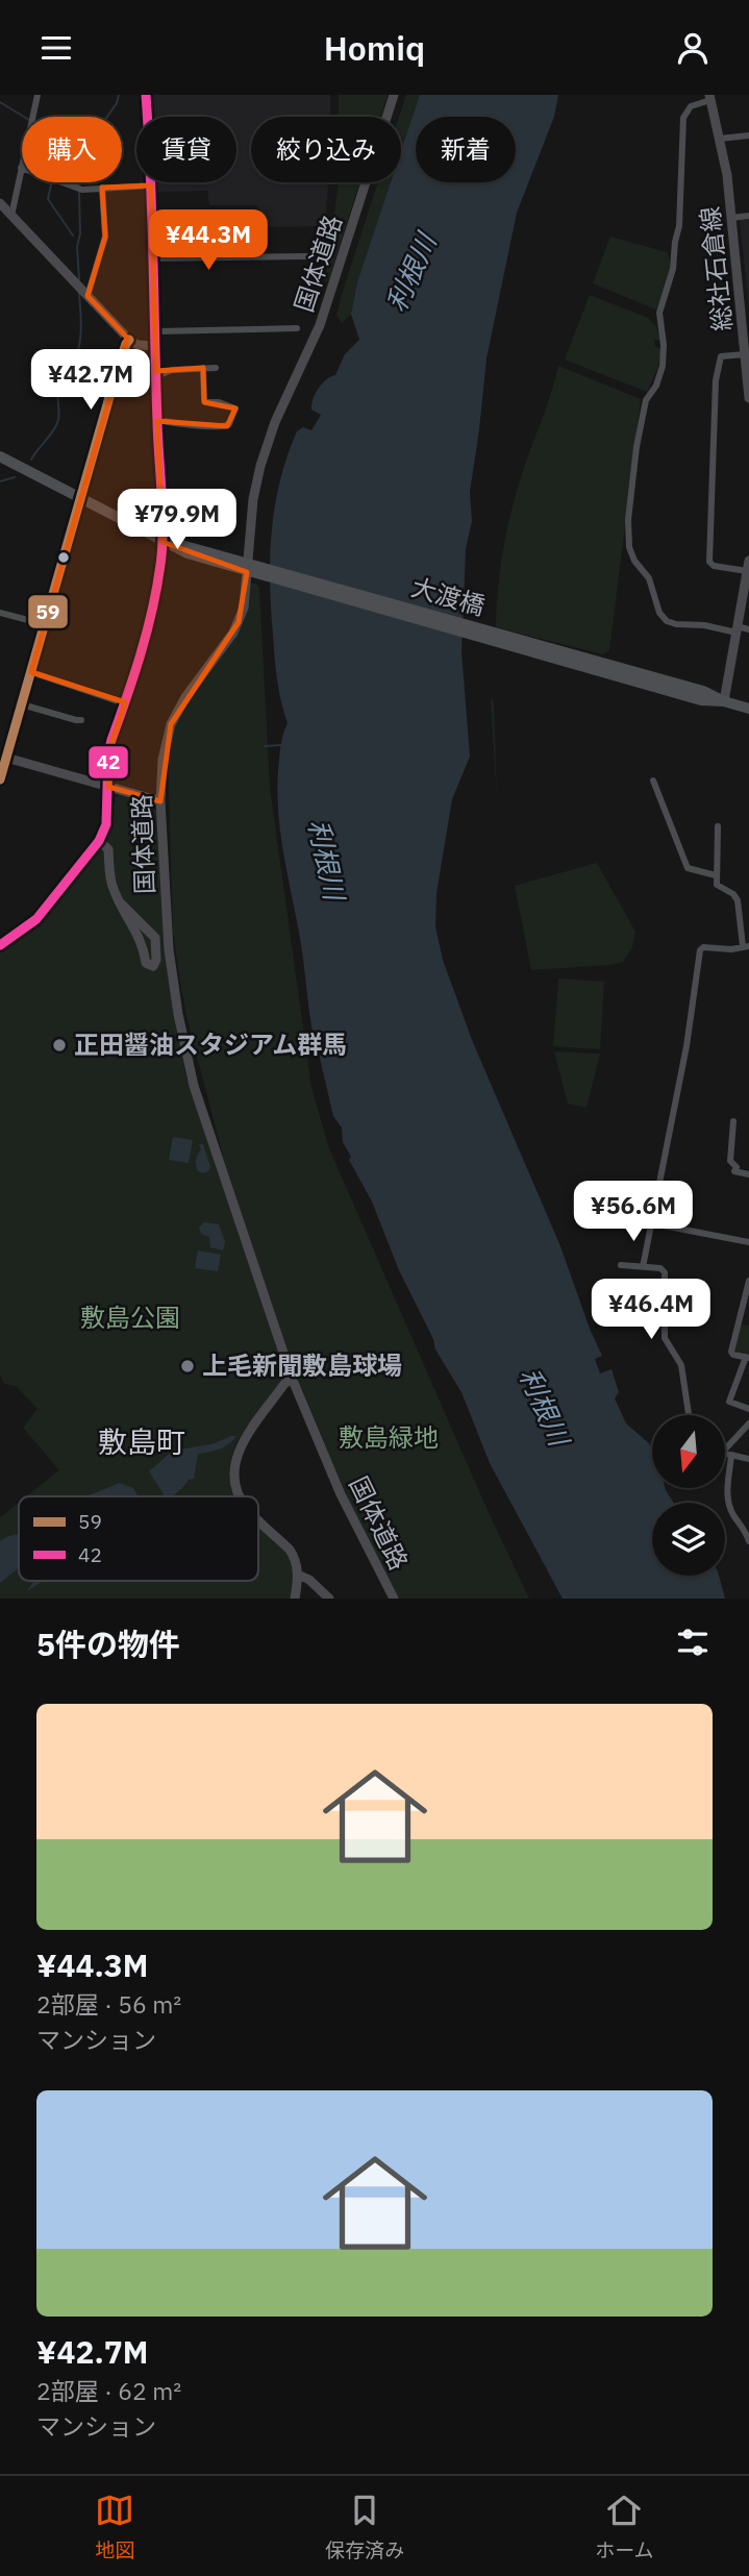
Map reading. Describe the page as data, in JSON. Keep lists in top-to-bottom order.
{
  "streets": {
    "main road": ["大渡橋"],
    "street": ["国体道路", "総社石倉線"]
  },
  "districts": ["敷島町"],
  "water": ["利根川"],
  "parks": ["敷島公園", "敷島緑地"],
  "places": ["正田醤油スタジアム群馬", "上毛新聞敷島球場"],
  "lines": ["transit line 42", "transit line 59"],
  "legend": ["59", "42"],
  "north": "bottom",
  "page": {
    "header": "Homiq",
    "chip": [
      "購入",
      "賃貸",
      "絞り込み",
      "新着"
    ],
    "price": [
      "¥44.3M",
      "¥42.7M",
      "¥79.9M",
      "¥56.6M",
      "¥46.4M"
    ],
    "heading": "5件の物件",
    "list": [
      {
        "name": "¥44.3M",
        "note": "2部屋 · 56 m² · マンション"
      },
      {
        "name": "¥42.7M",
        "note": "2部屋 · 62 m² · マンション"
      }
    ],
    "tabs": ["地図", "保存済み", "ホーム"]
  }
}
